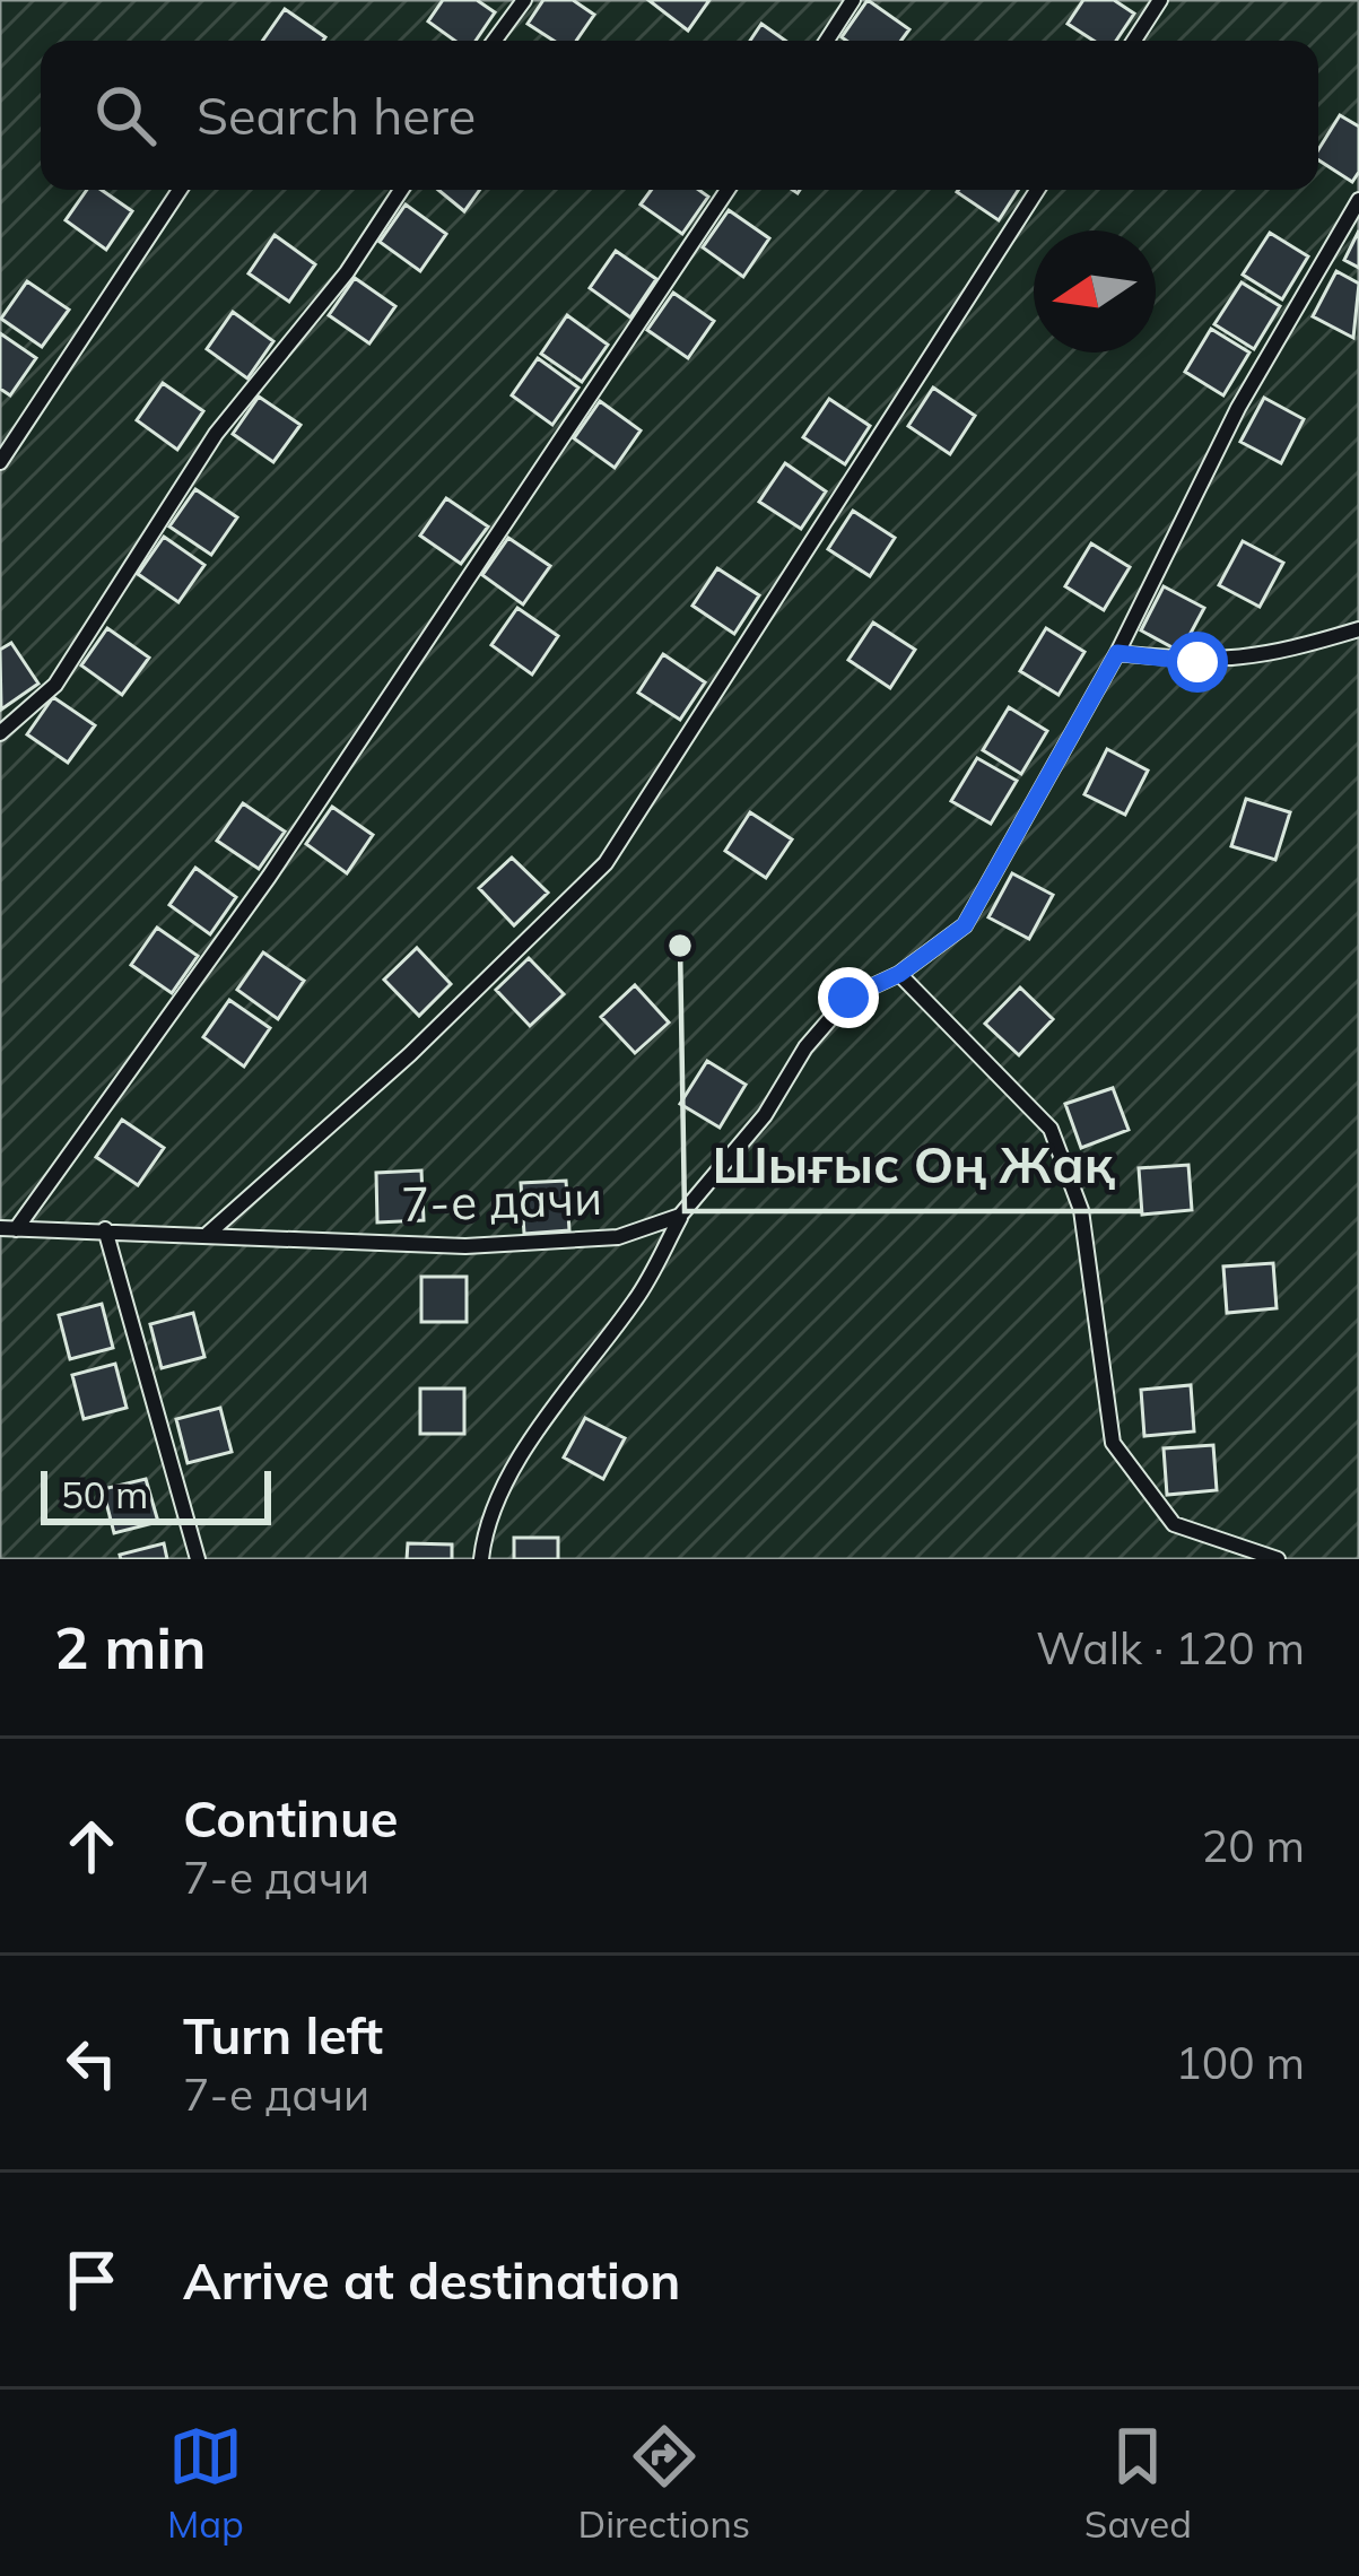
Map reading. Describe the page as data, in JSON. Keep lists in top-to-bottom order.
{
  "streets": {
    "lane": ["7-е дачи"]
  },
  "places": ["Шығыс Оң Жақ"],
  "scale_bar": "50 m",
  "north": "left",
  "page": {
    "search": "Search here",
    "scale": "50 m",
    "heading": ["2 min", "Walk · 120 m"],
    "list": [
      ["Continue", "7-е дачи", "20 m"],
      ["Turn left", "7-е дачи", "100 m"],
      "Arrive at destination"
    ],
    "nav": ["Map", "Directions", "Saved"]
  }
}
